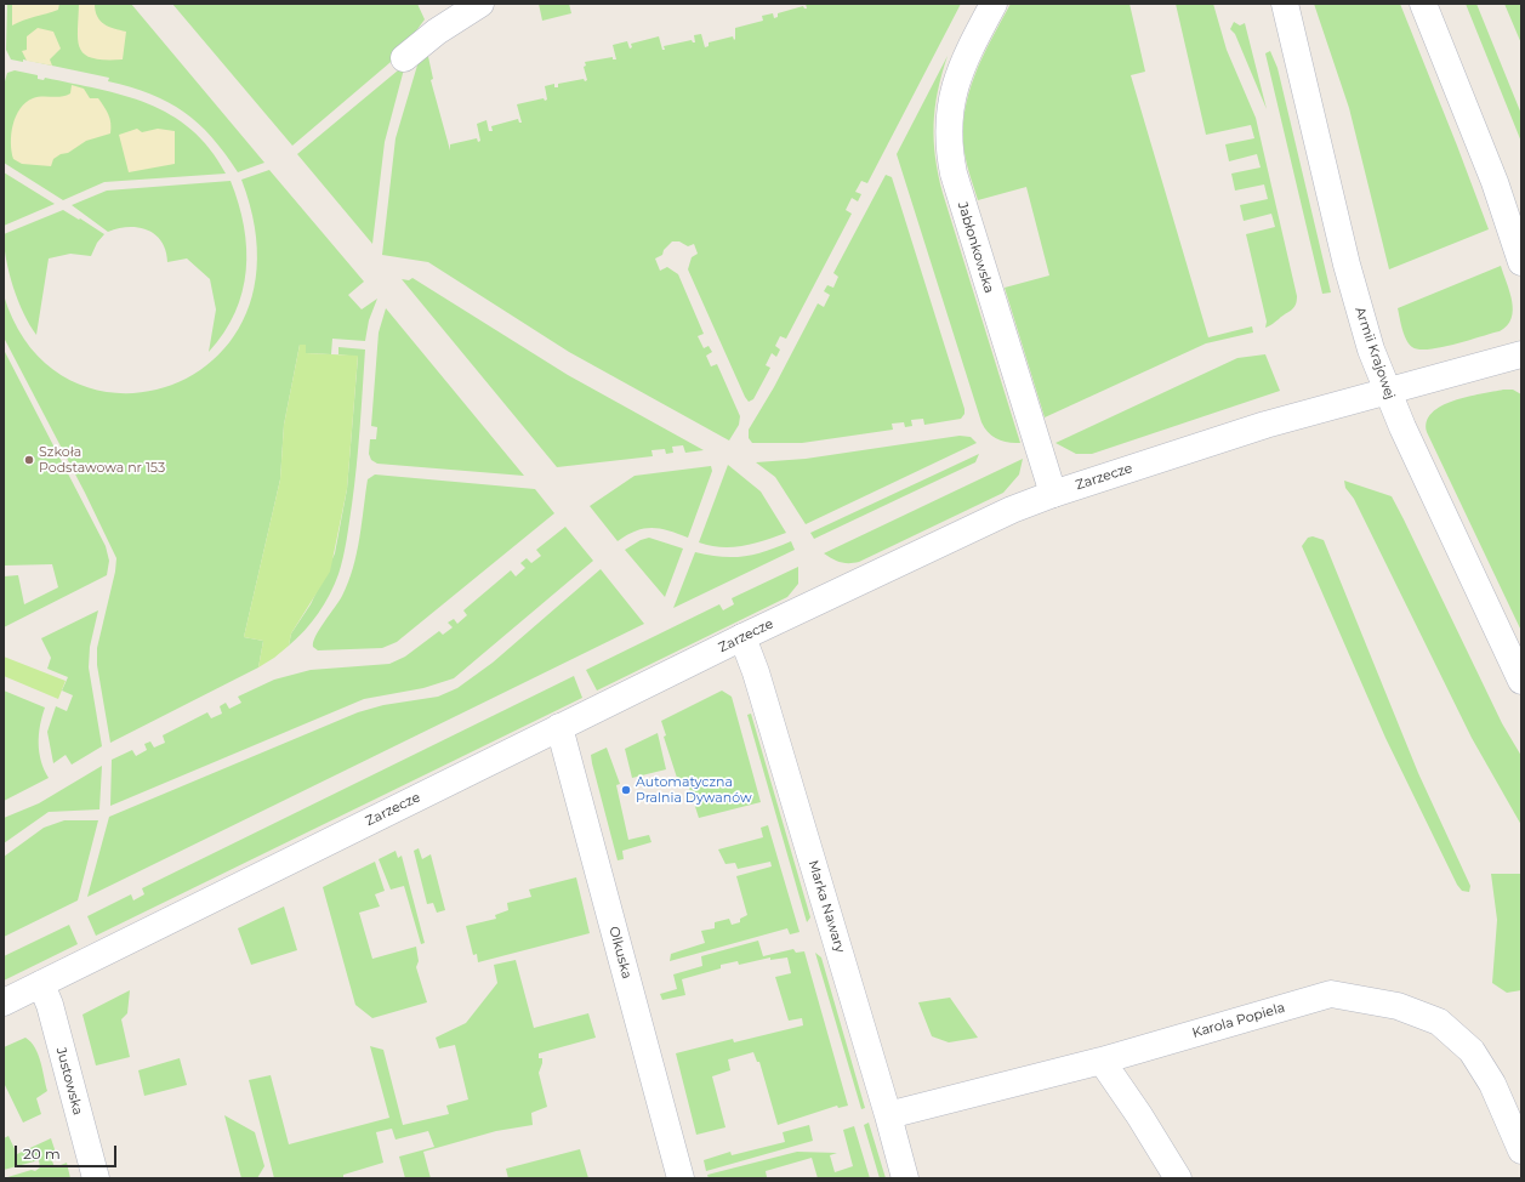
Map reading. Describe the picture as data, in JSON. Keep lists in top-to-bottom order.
{
  "streets": {
    "street": [
      "Jabłonkowska",
      "Armii Krajowej",
      "Zarzecze",
      "Marka Nawary",
      "Olkuska",
      "Karola Popiela",
      "Justowska"
    ]
  },
  "crossings": [
    ["Jabłonkowska", "Zarzecze"],
    ["Armii Krajowej", "Zarzecze"],
    ["Zarzecze", "Marka Nawary"],
    ["Zarzecze", "Olkuska"],
    ["Zarzecze", "Justowska"],
    ["Marka Nawary", "Karola Popiela"]
  ],
  "places": ["Szkoła Podstawowa nr 153", "Automatyczna Pralnia Dywanów"],
  "scale_bar": "20 m"
}
